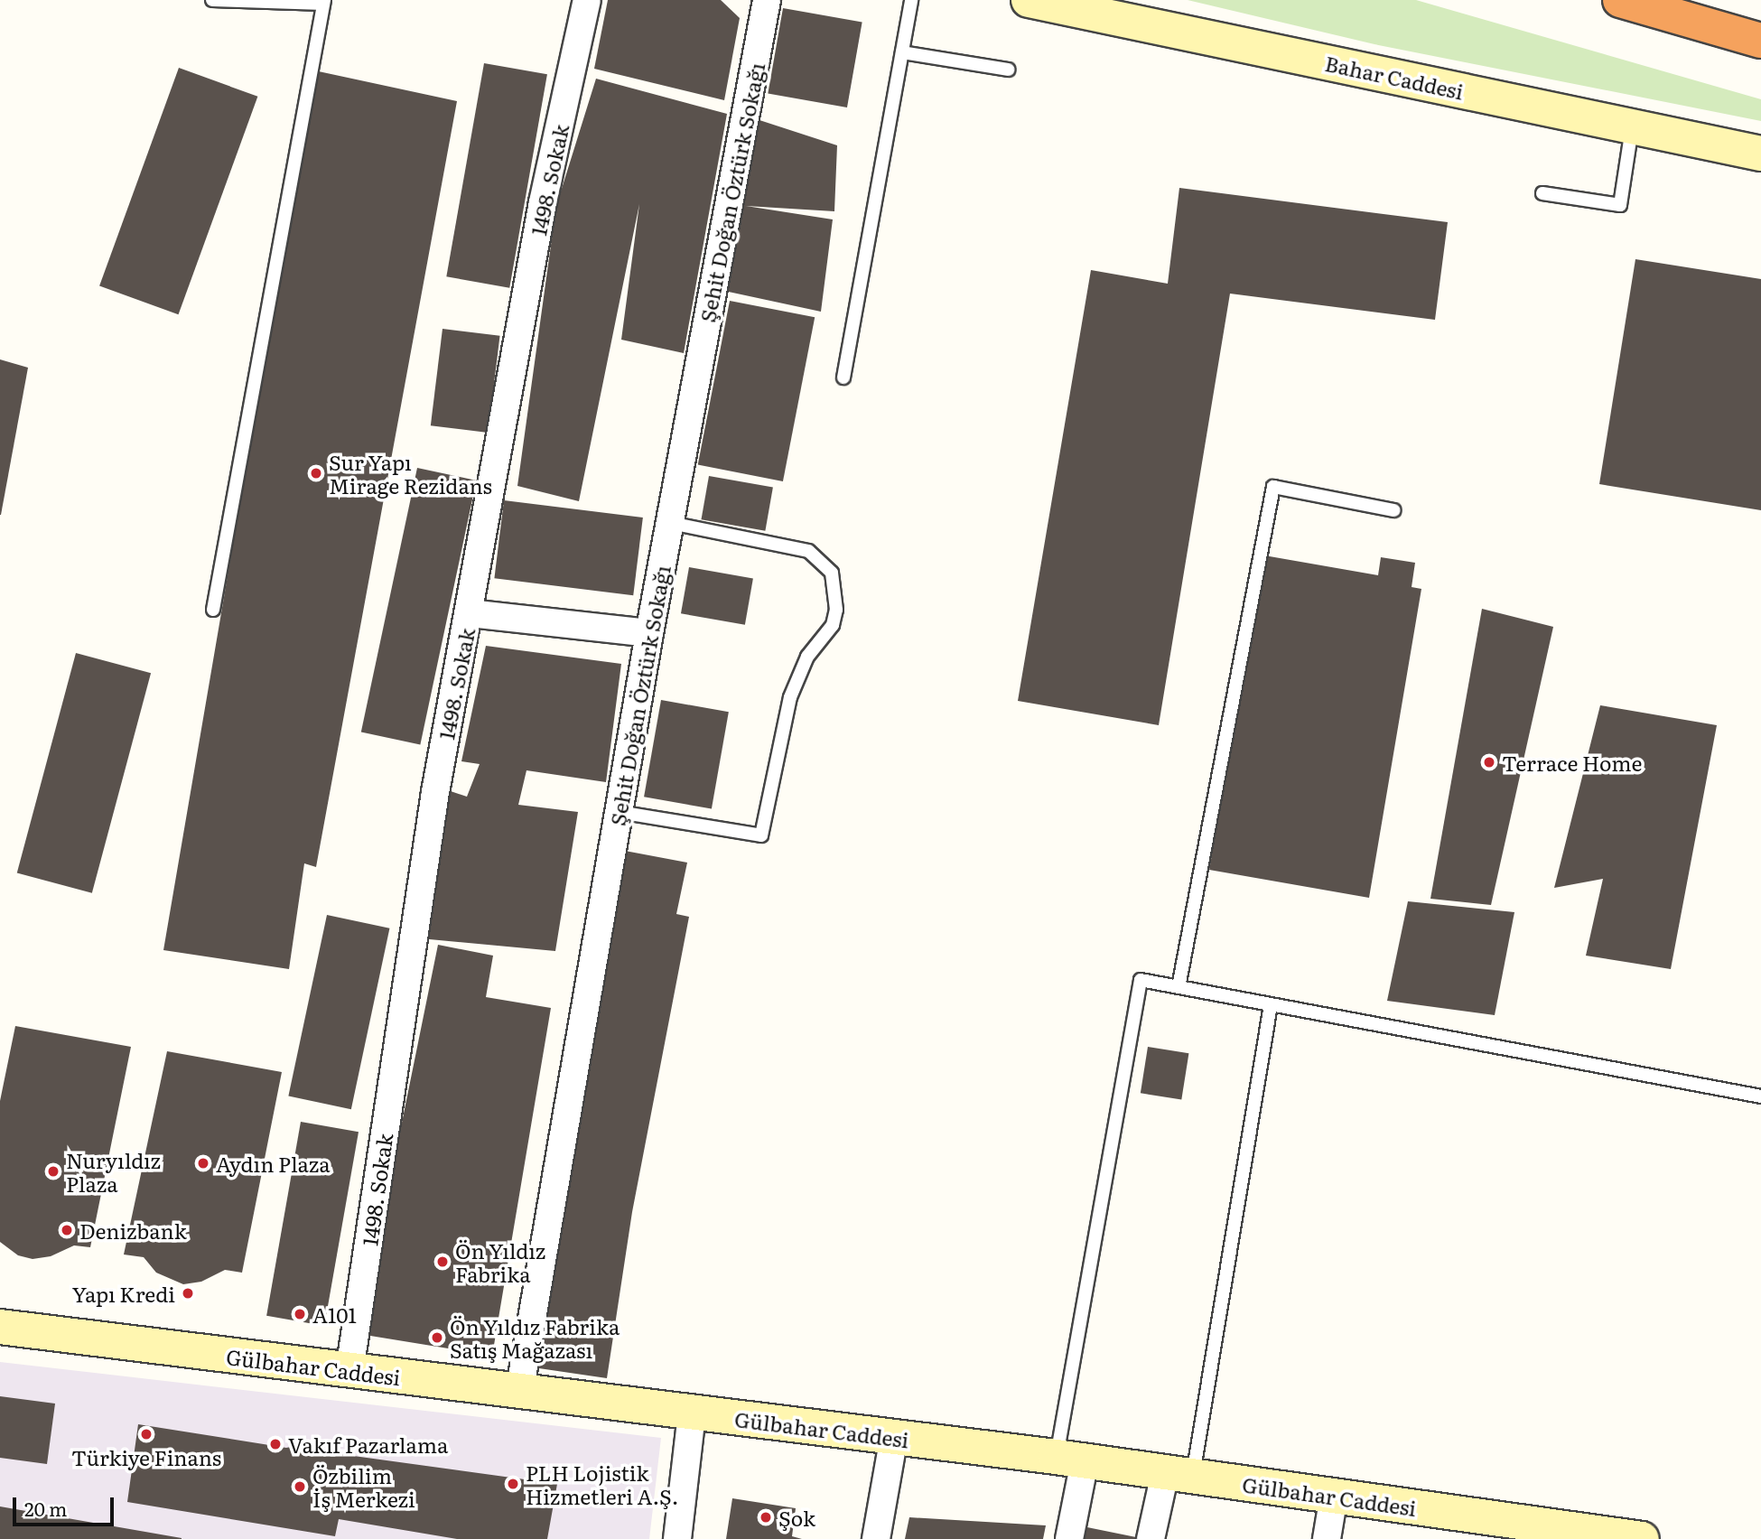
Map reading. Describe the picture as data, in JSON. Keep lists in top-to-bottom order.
{
  "streets": {
    "main road": ["Bahar Caddesi", "Gülbahar Caddesi"],
    "street": ["1498. Sokak", "Şehit Doğan Öztürk Sokağı"]
  },
  "crossings": [
    ["1498. Sokak", "Gülbahar Caddesi"],
    ["Şehit Doğan Öztürk Sokağı", "Gülbahar Caddesi"]
  ],
  "places": [
    "Sur Yapı Mirage Rezidans",
    "Terrace Home",
    "Aydın Plaza",
    "Nuryıldız Plaza",
    "Denizbank",
    "Ön Yıldız Fabrika",
    "Yapı Kredi",
    "A101",
    "Ön Yıldız Fabrika Satış Mağazası",
    "Türkiye Finans",
    "Vakıf Pazarlama",
    "PLH Lojistik Hizmetleri A.Ş.",
    "Özbilim İş Merkezi",
    "Şok"
  ],
  "scale_bar": "20 m"
}
